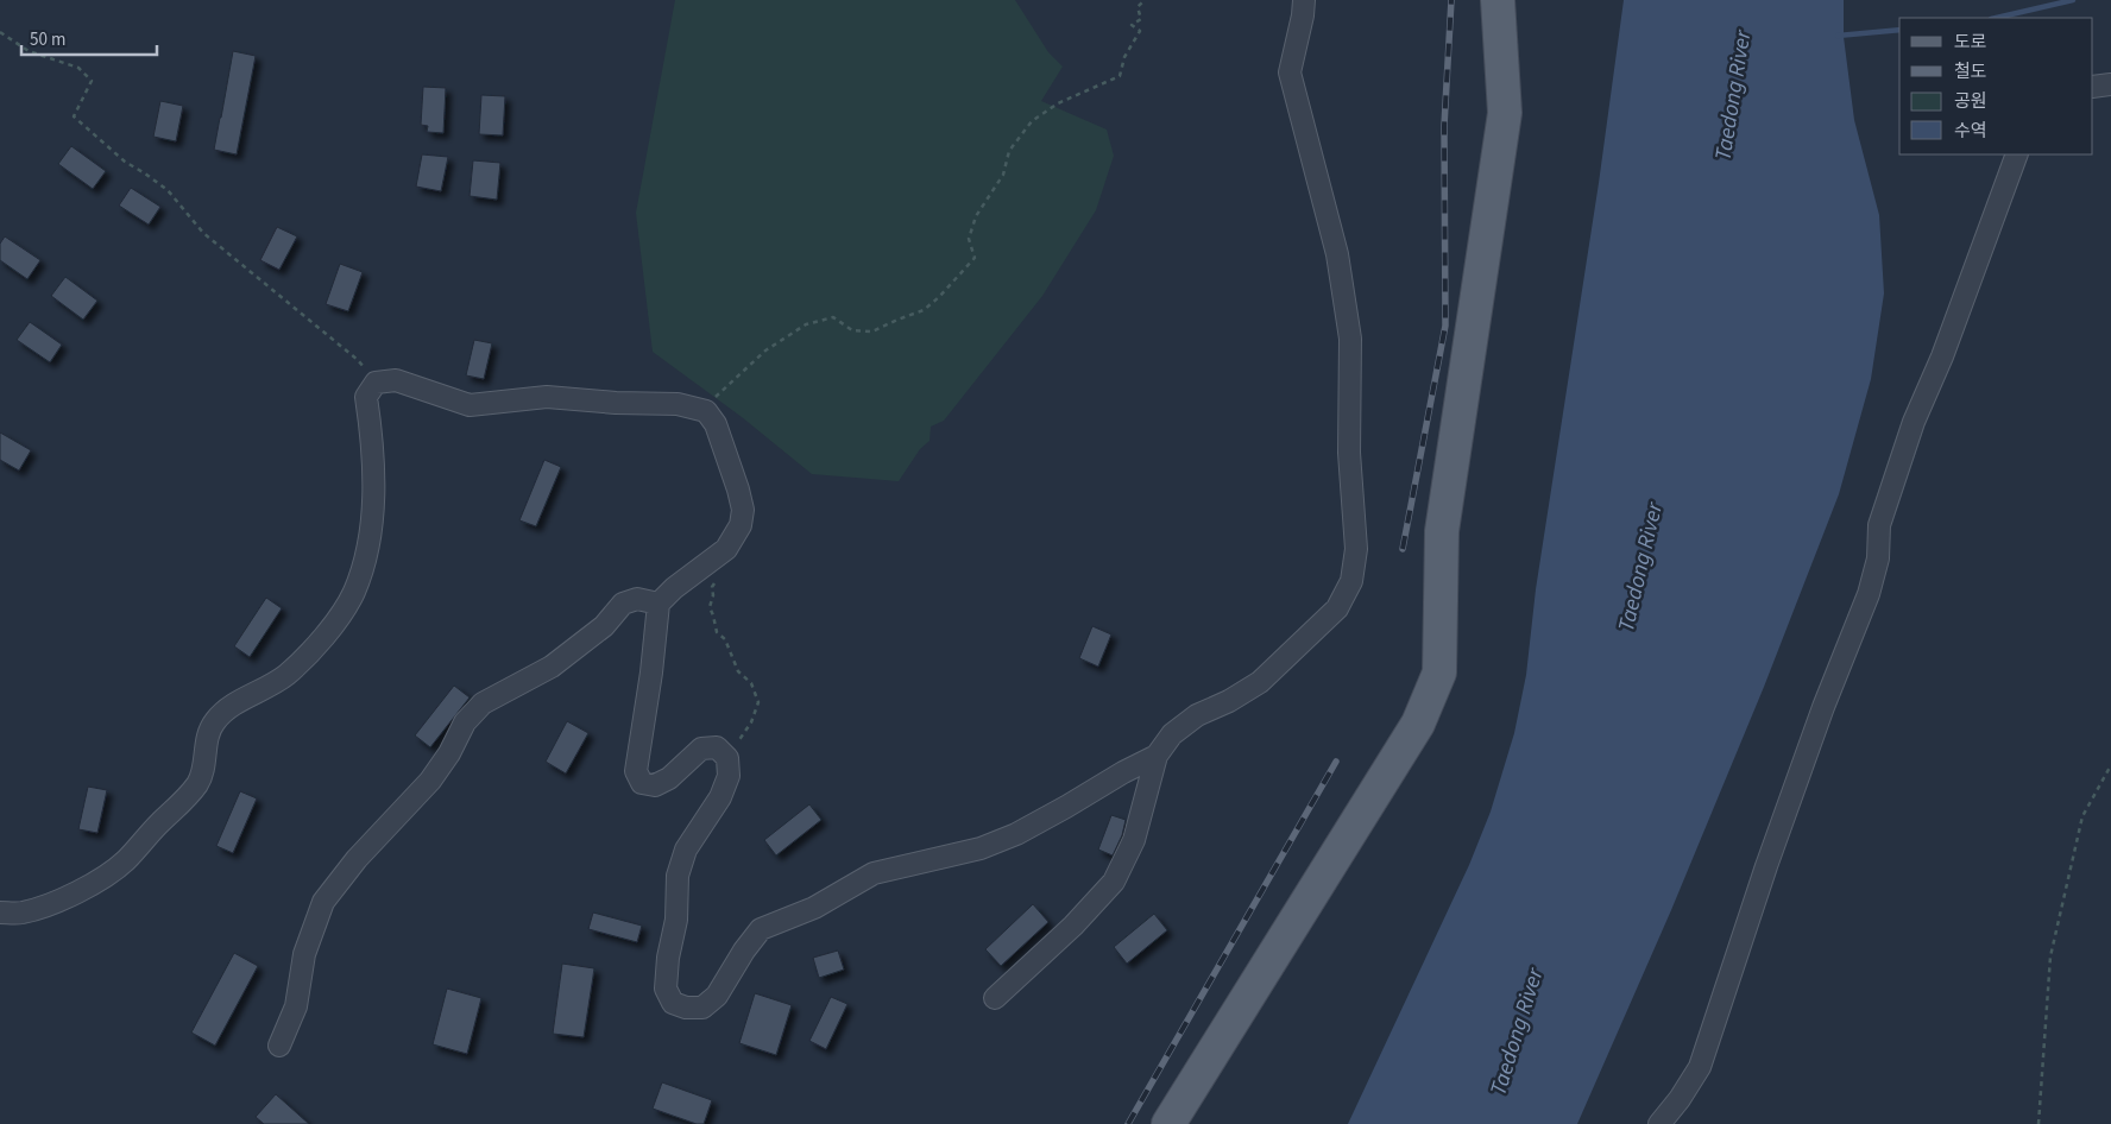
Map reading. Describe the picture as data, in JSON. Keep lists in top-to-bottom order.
{
  "water": ["Taedong River"],
  "legend": [
    "도로",
    "철도",
    "공원",
    "수역"
  ],
  "scale_bar": "50 m"
}
